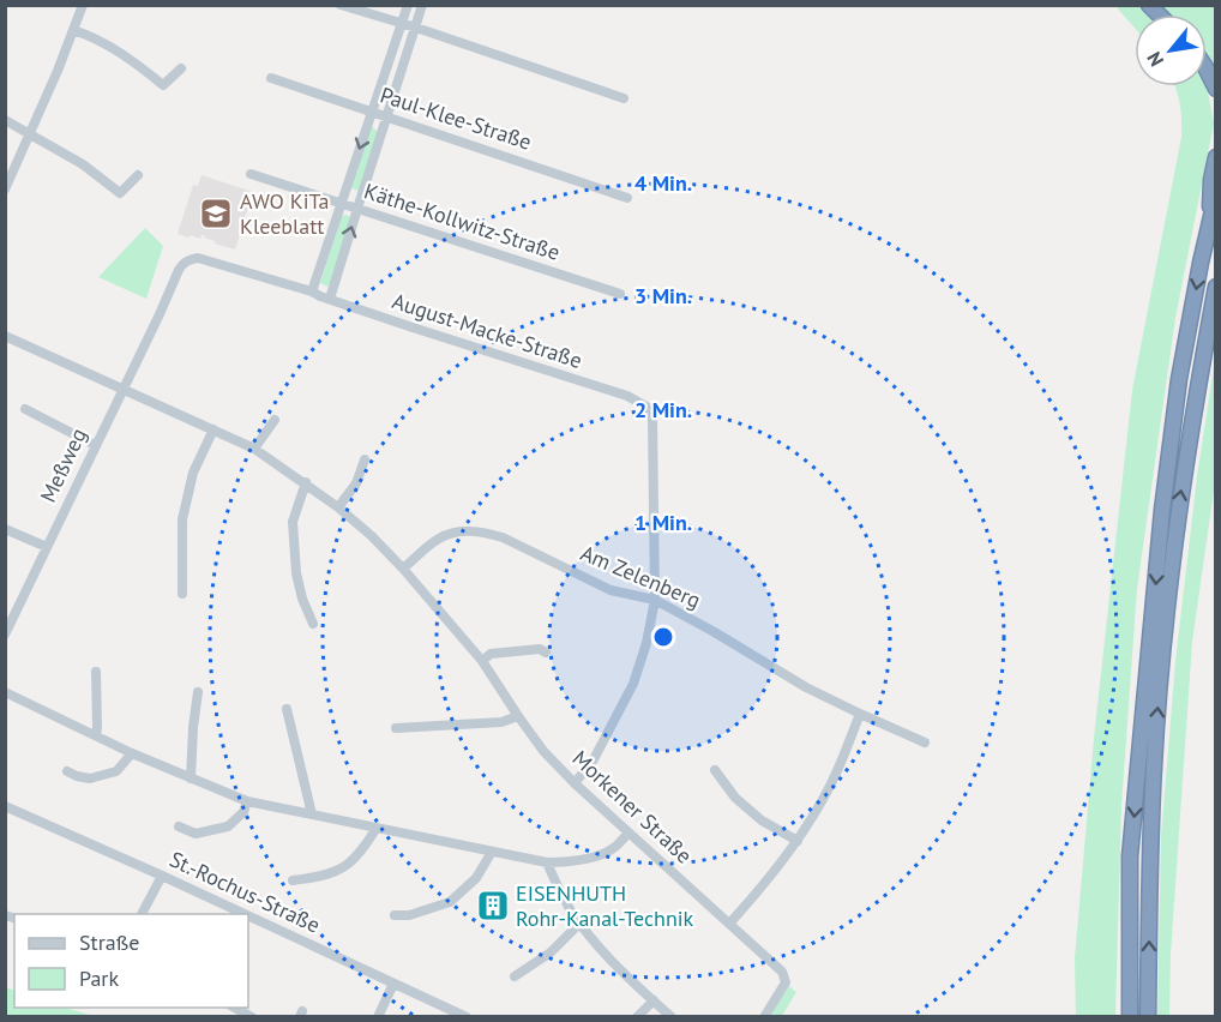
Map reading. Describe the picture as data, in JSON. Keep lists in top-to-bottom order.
{
  "streets": {
    "street": [
      "Paul-Klee-Straße",
      "Käthe-Kollwitz-Straße",
      "August-Macke-Straße",
      "Meßweg",
      "Am Zelenberg",
      "Morkener Straße",
      "St.-Rochus-Straße"
    ]
  },
  "crossings": [
    ["August-Macke-Straße", "Meßweg"],
    ["August-Macke-Straße", "Am Zelenberg"],
    ["August-Macke-Straße", "Morkener Straße"],
    ["Meßweg", "Morkener Straße"],
    ["Am Zelenberg", "Morkener Straße"]
  ],
  "places": {
    "school or university": ["AWO KiTa Kleeblatt"],
    "building": ["EISENHUTH Rohr-Kanal-Technik"]
  },
  "legend": ["Straße", "Park"],
  "north": "bottom left",
  "rings": [
    "4 Min.",
    "3 Min.",
    "2 Min.",
    "1 Min."
  ]
}
